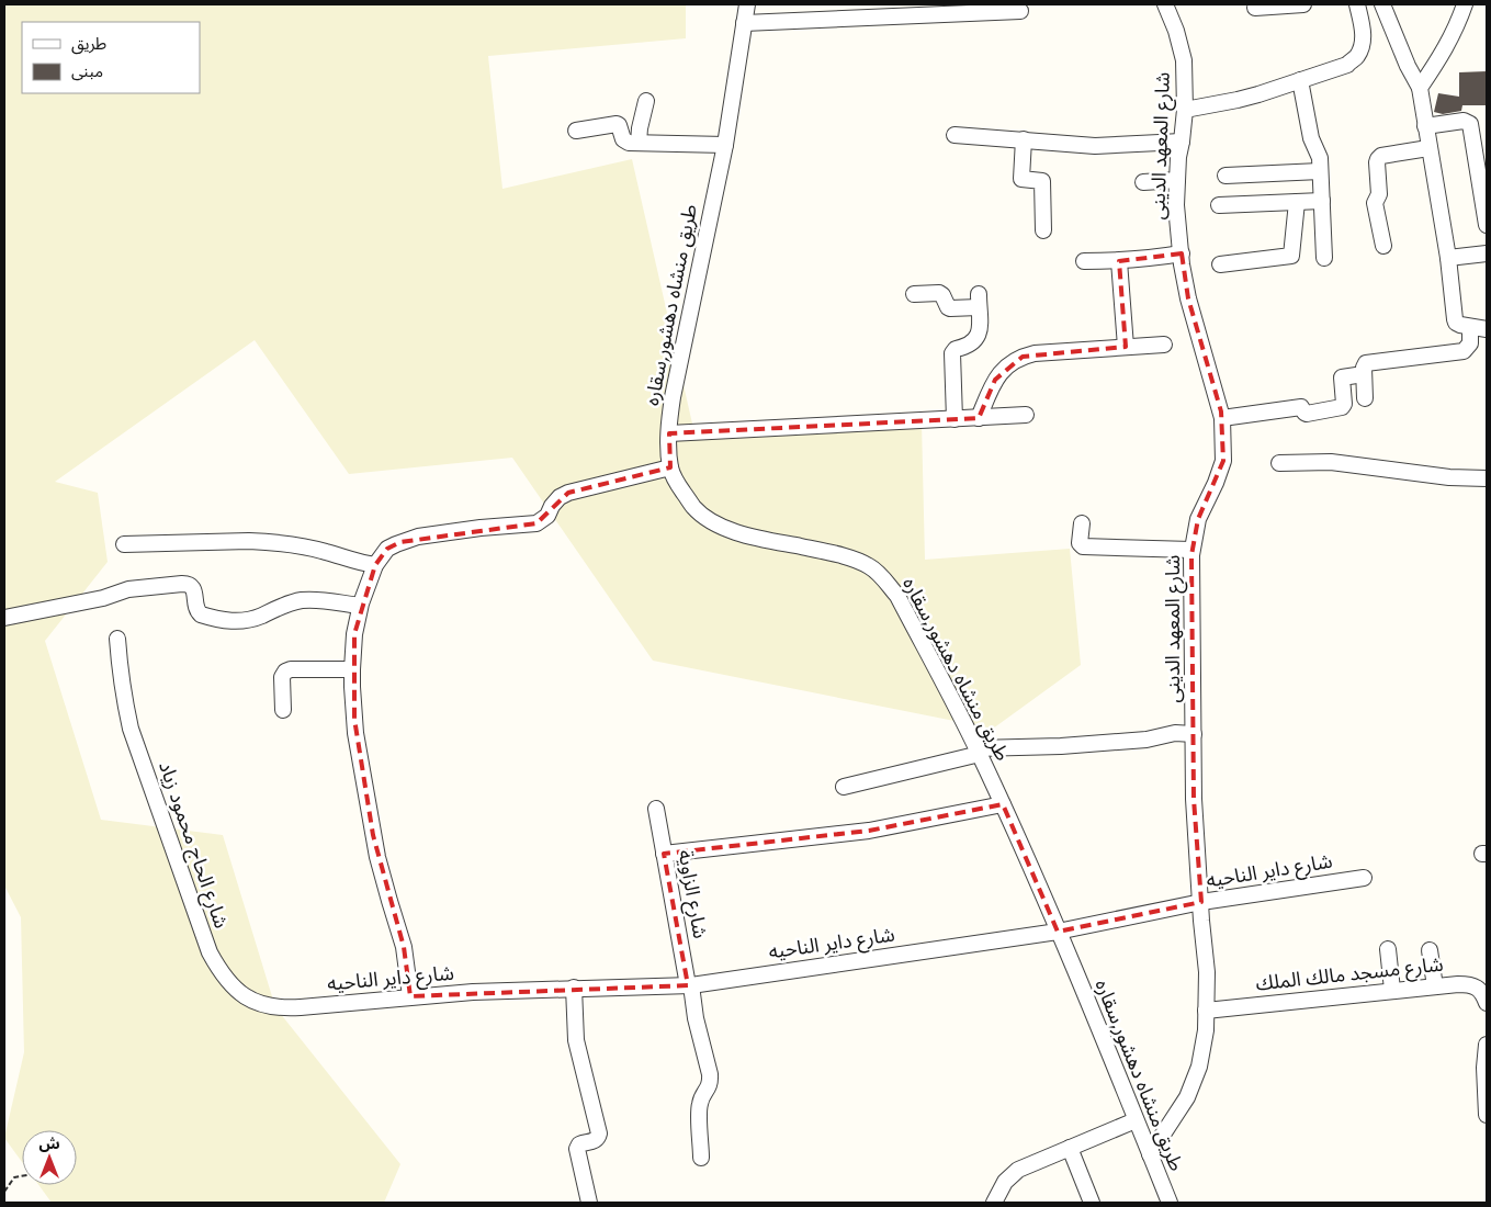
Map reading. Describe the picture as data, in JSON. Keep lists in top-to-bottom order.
{
  "streets": {
    "street": [
      "شارع المعهد الدينى",
      "طريق منشاه دهشور,سقاره",
      "شارع الحاج محمود زياد",
      "شارع داير الناحيه",
      "شارع الزاوية",
      "شارع مسجد مالك الملك"
    ]
  },
  "crossings": [
    ["شارع المعهد الدينى", "طريق منشاه دهشور,سقاره"],
    ["شارع المعهد الدينى", "شارع داير الناحيه"],
    ["شارع المعهد الدينى", "شارع مسجد مالك الملك"],
    ["طريق منشاه دهشور,سقاره", "شارع داير الناحيه"],
    ["شارع الحاج محمود زياد", "شارع داير الناحيه"],
    ["شارع داير الناحيه", "شارع الزاوية"]
  ],
  "legend": ["طريق", "مبنى"],
  "north": "top"
}
